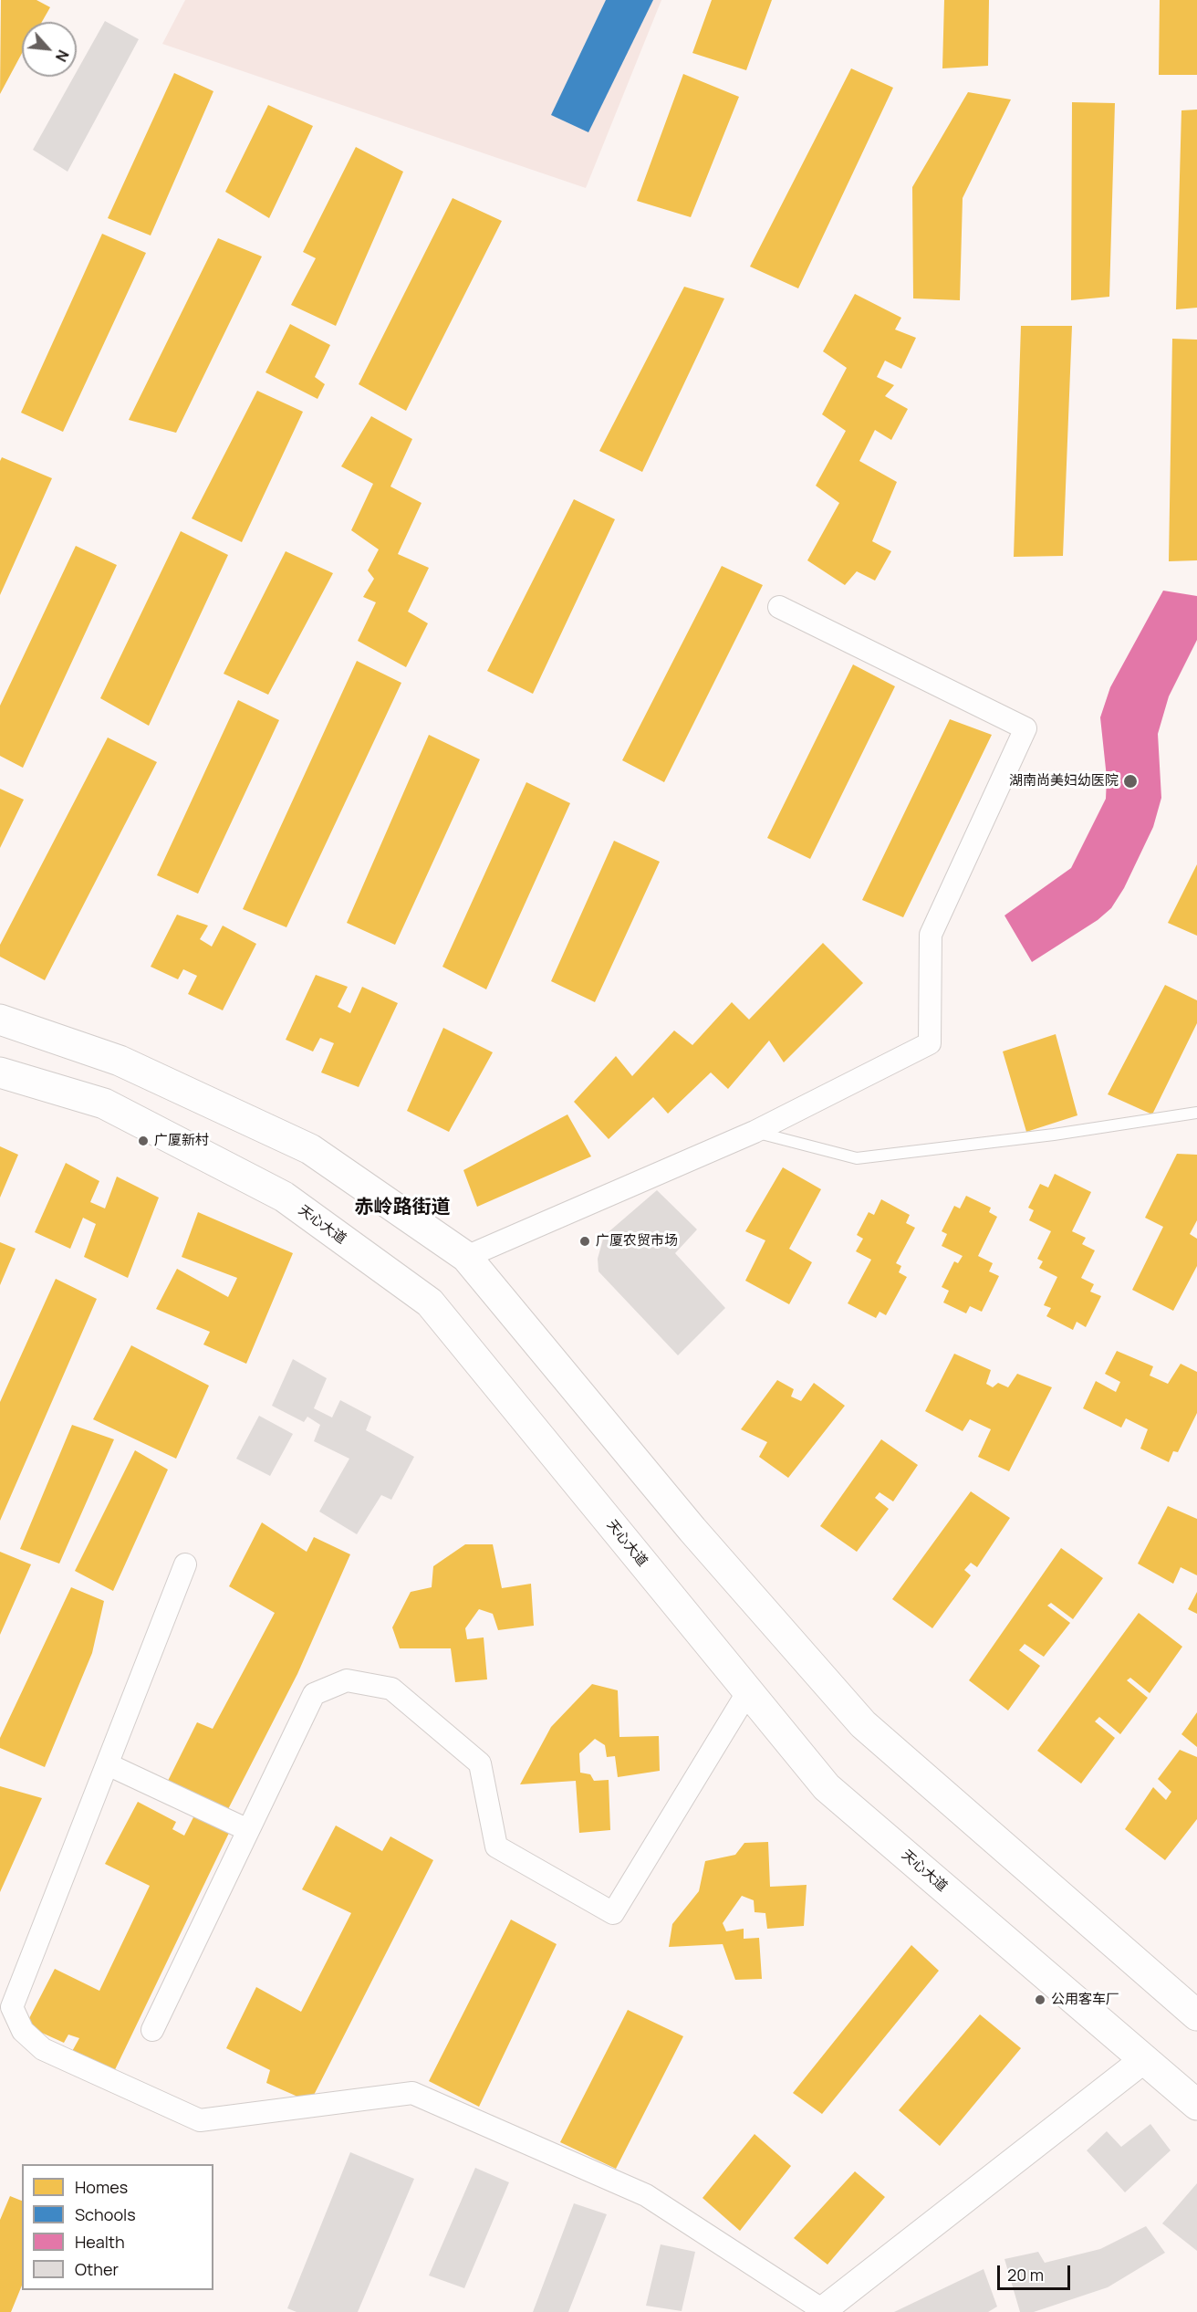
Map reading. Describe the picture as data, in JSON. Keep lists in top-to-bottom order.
{
  "streets": {
    "main road": ["天心大道"]
  },
  "districts": ["赤岭路街道"],
  "places": [
    "湖南尚美妇幼医院",
    "广厦新村",
    "广厦农贸市场",
    "公用客车厂"
  ],
  "legend": [
    "Homes",
    "Schools",
    "Health",
    "Other"
  ],
  "scale_bar": "20 m",
  "north": "bottom right"
}
